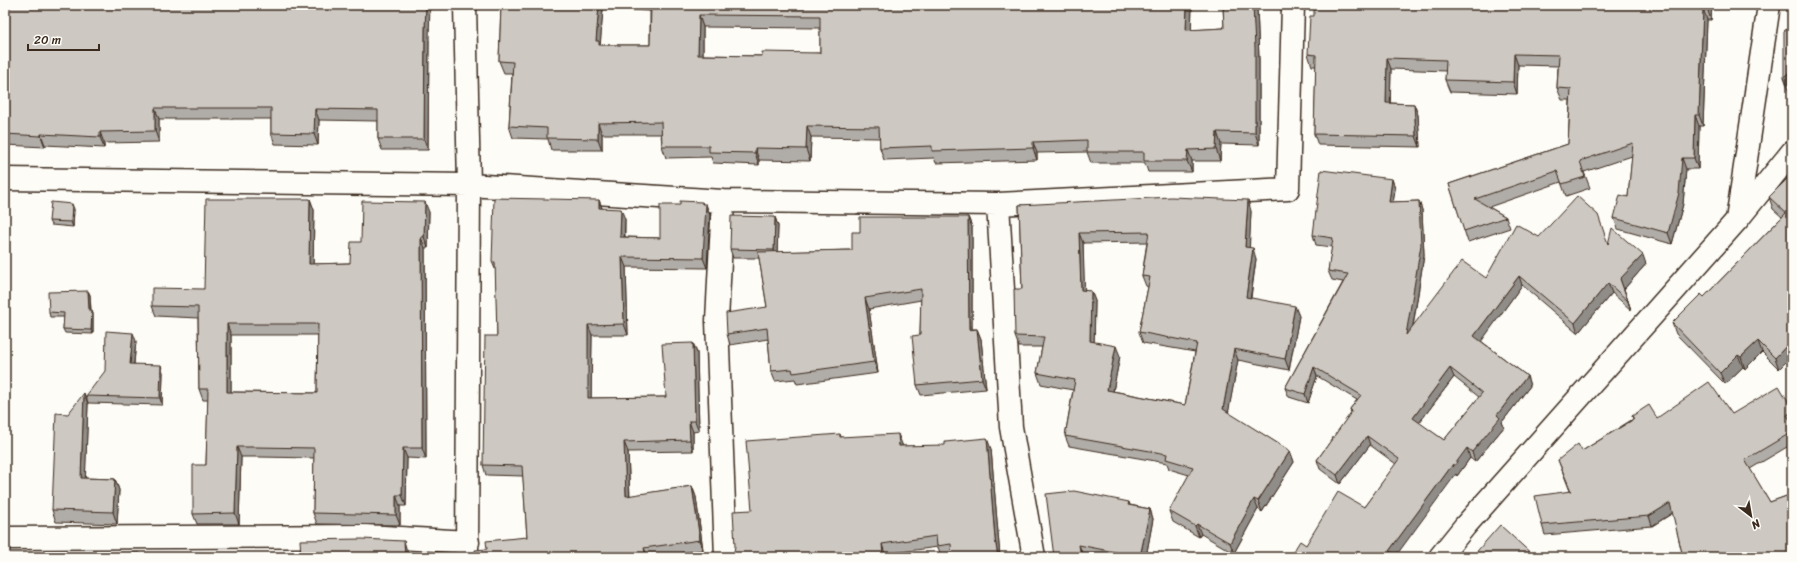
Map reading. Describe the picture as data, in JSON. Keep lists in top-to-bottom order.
{
  "scale_bar": "20 m",
  "north": "bottom right"
}
